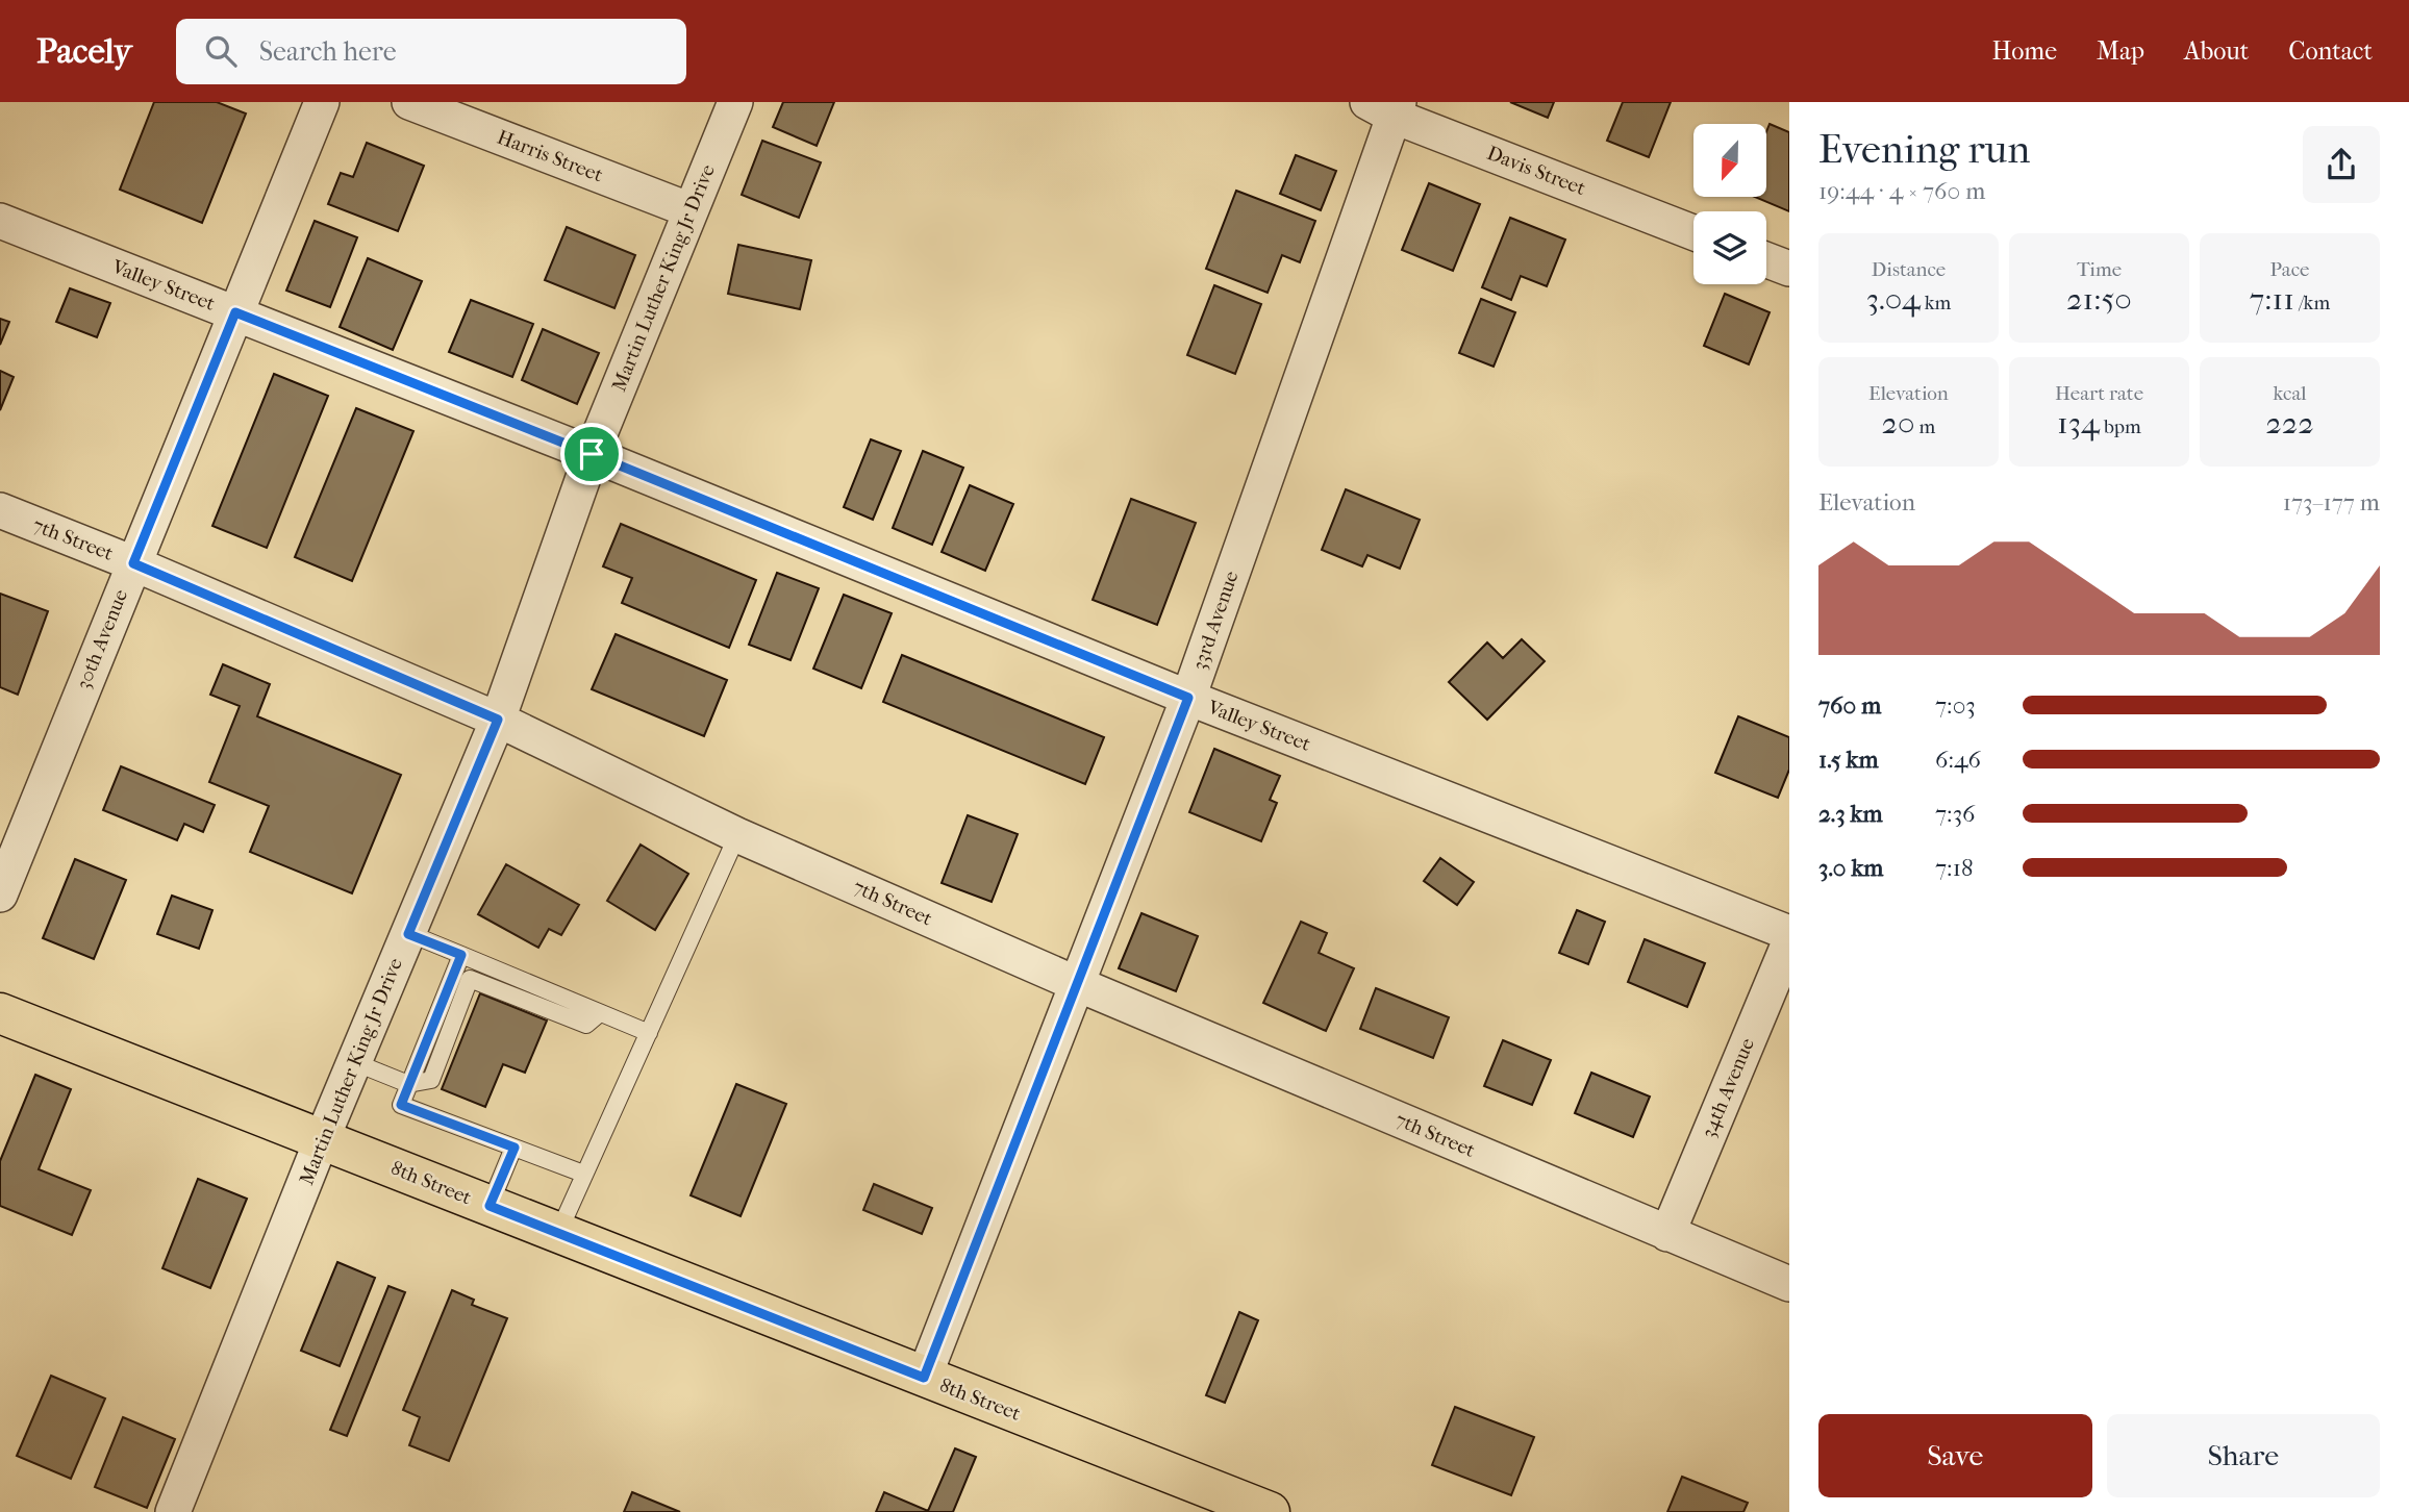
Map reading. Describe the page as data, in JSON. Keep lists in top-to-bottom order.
{
  "streets": {
    "main road": ["8th Street"],
    "street": [
      "Harris Street",
      "Davis Street",
      "Martin Luther King Jr Drive",
      "Valley Street",
      "7th Street",
      "33rd Avenue",
      "30th Avenue",
      "34th Avenue"
    ]
  },
  "crossings": [
    ["Harris Street", "Martin Luther King Jr Drive"],
    ["Davis Street", "33rd Avenue"],
    ["Martin Luther King Jr Drive", "Valley Street"],
    ["Martin Luther King Jr Drive", "7th Street"],
    ["Martin Luther King Jr Drive", "8th Street"],
    ["Valley Street", "33rd Avenue"],
    ["Valley Street", "30th Avenue"],
    ["7th Street", "33rd Avenue"],
    ["7th Street", "30th Avenue"],
    ["7th Street", "34th Avenue"],
    ["33rd Avenue", "8th Street"]
  ],
  "north": "bottom",
  "page": {
    "header": "Pacely",
    "search": "Search here",
    "nav": [
      "Home",
      "Map",
      "About",
      "Contact"
    ],
    "heading": ["Evening run", "19:44 · 4 × 760 m"],
    "stats": [
      ["Distance", "3.04 km"],
      ["Time", "21:50"],
      ["Pace", "7:11 /km"],
      ["Elevation", "20 m"],
      ["Heart rate", "134 bpm"],
      ["kcal", "222"]
    ],
    "chart": ["Elevation", "173–177 m"],
    "list": [
      {
        "name": "760 m",
        "note": "7:03"
      },
      {
        "name": "1.5 km",
        "note": "6:46"
      },
      {
        "name": "2.3 km",
        "note": "7:36"
      },
      {
        "name": "3.0 km",
        "note": "7:18"
      }
    ],
    "buttons": ["Save", "Share"]
  }
}
